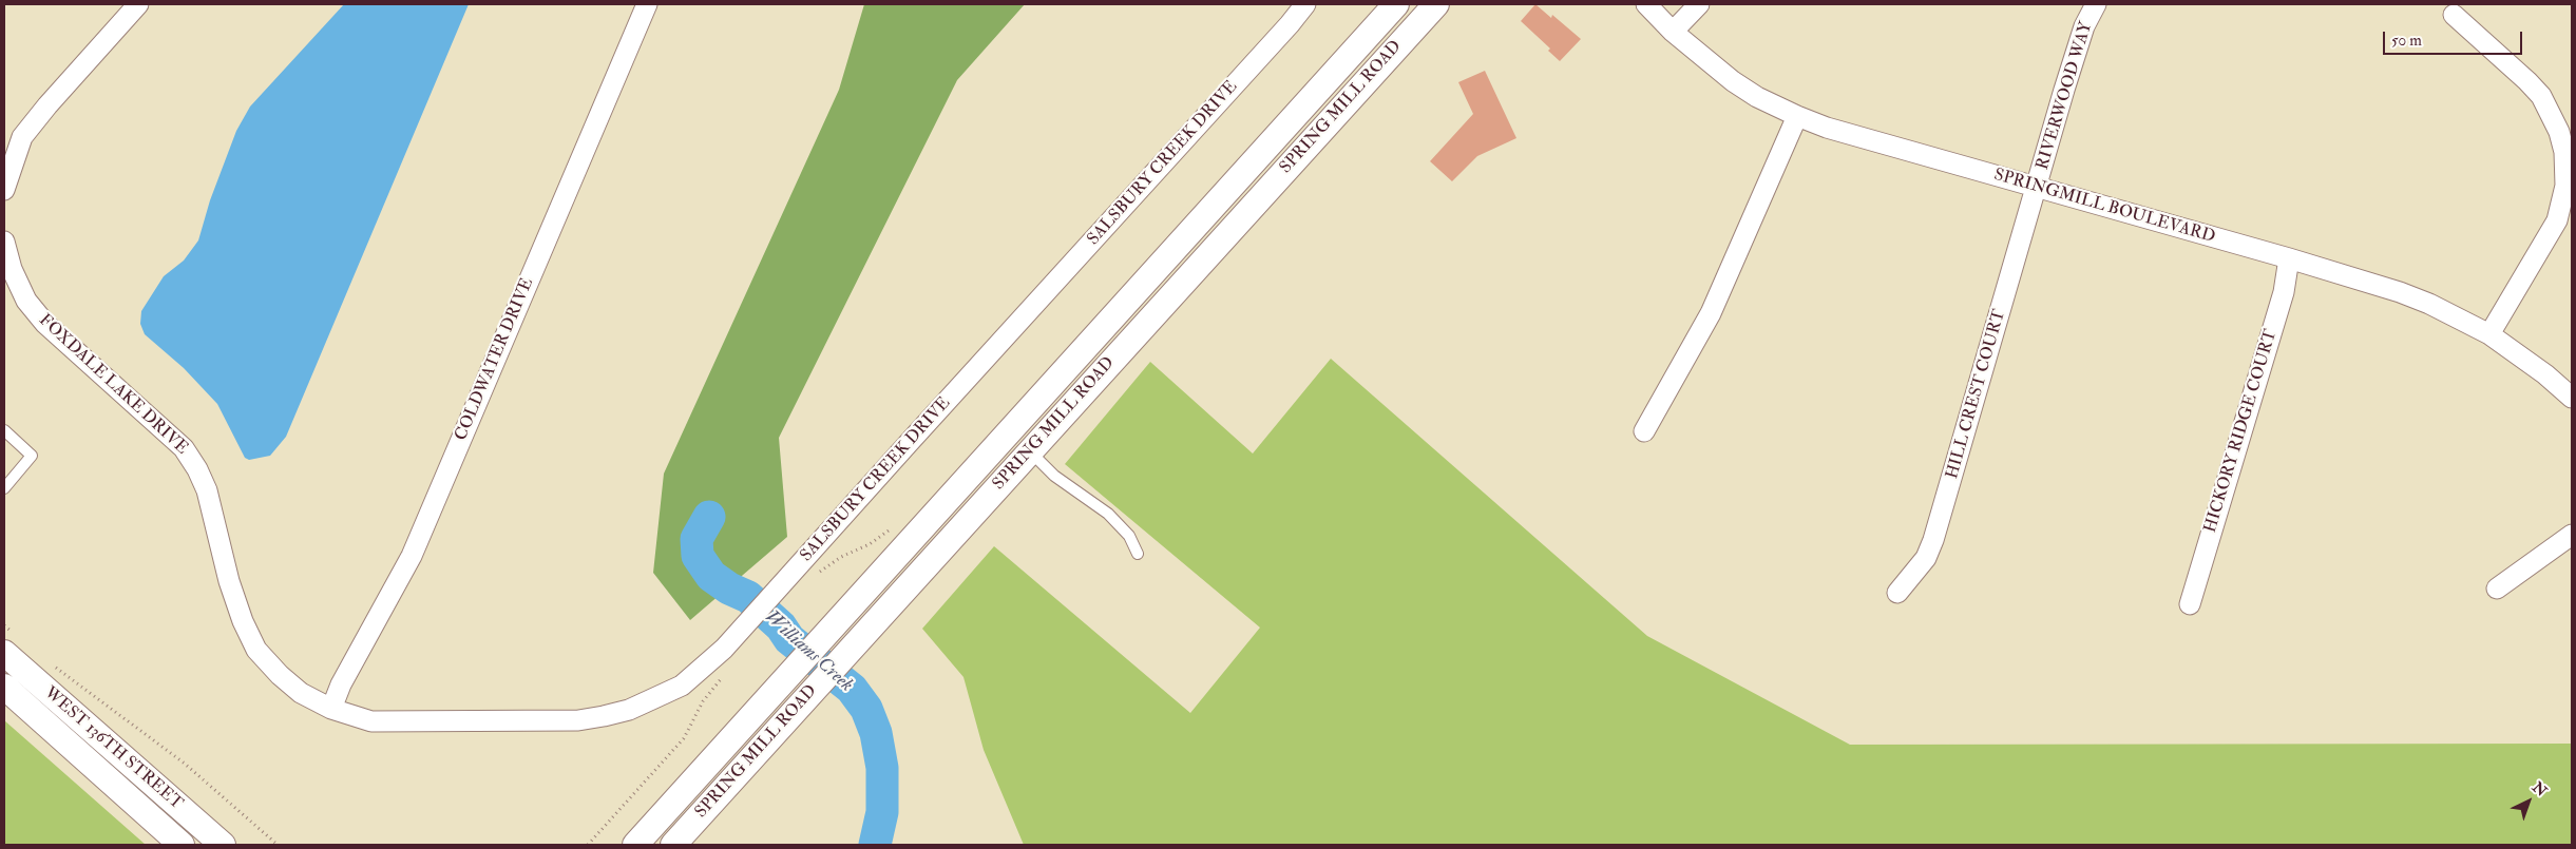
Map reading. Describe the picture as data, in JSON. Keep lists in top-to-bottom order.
{
  "streets": {
    "street": [
      "RIVERWOOD WAY",
      "SPRING MILL ROAD",
      "SALSBURY CREEK DRIVE",
      "SPRINGMILL BOULEVARD",
      "COLDWATER DRIVE",
      "FOXDALE LAKE DRIVE",
      "HILL CREST COURT",
      "HICKORY RIDGE COURT",
      "WEST 136TH STREET"
    ]
  },
  "crossings": [
    ["RIVERWOOD WAY", "SPRINGMILL BOULEVARD"],
    ["RIVERWOOD WAY", "HILL CREST COURT"],
    ["SALSBURY CREEK DRIVE", "COLDWATER DRIVE"],
    ["SALSBURY CREEK DRIVE", "FOXDALE LAKE DRIVE"],
    ["SPRINGMILL BOULEVARD", "HILL CREST COURT"],
    ["SPRINGMILL BOULEVARD", "HICKORY RIDGE COURT"],
    ["COLDWATER DRIVE", "FOXDALE LAKE DRIVE"]
  ],
  "water": ["Williams Creek"],
  "scale_bar": "50 m",
  "north": "top right"
}
